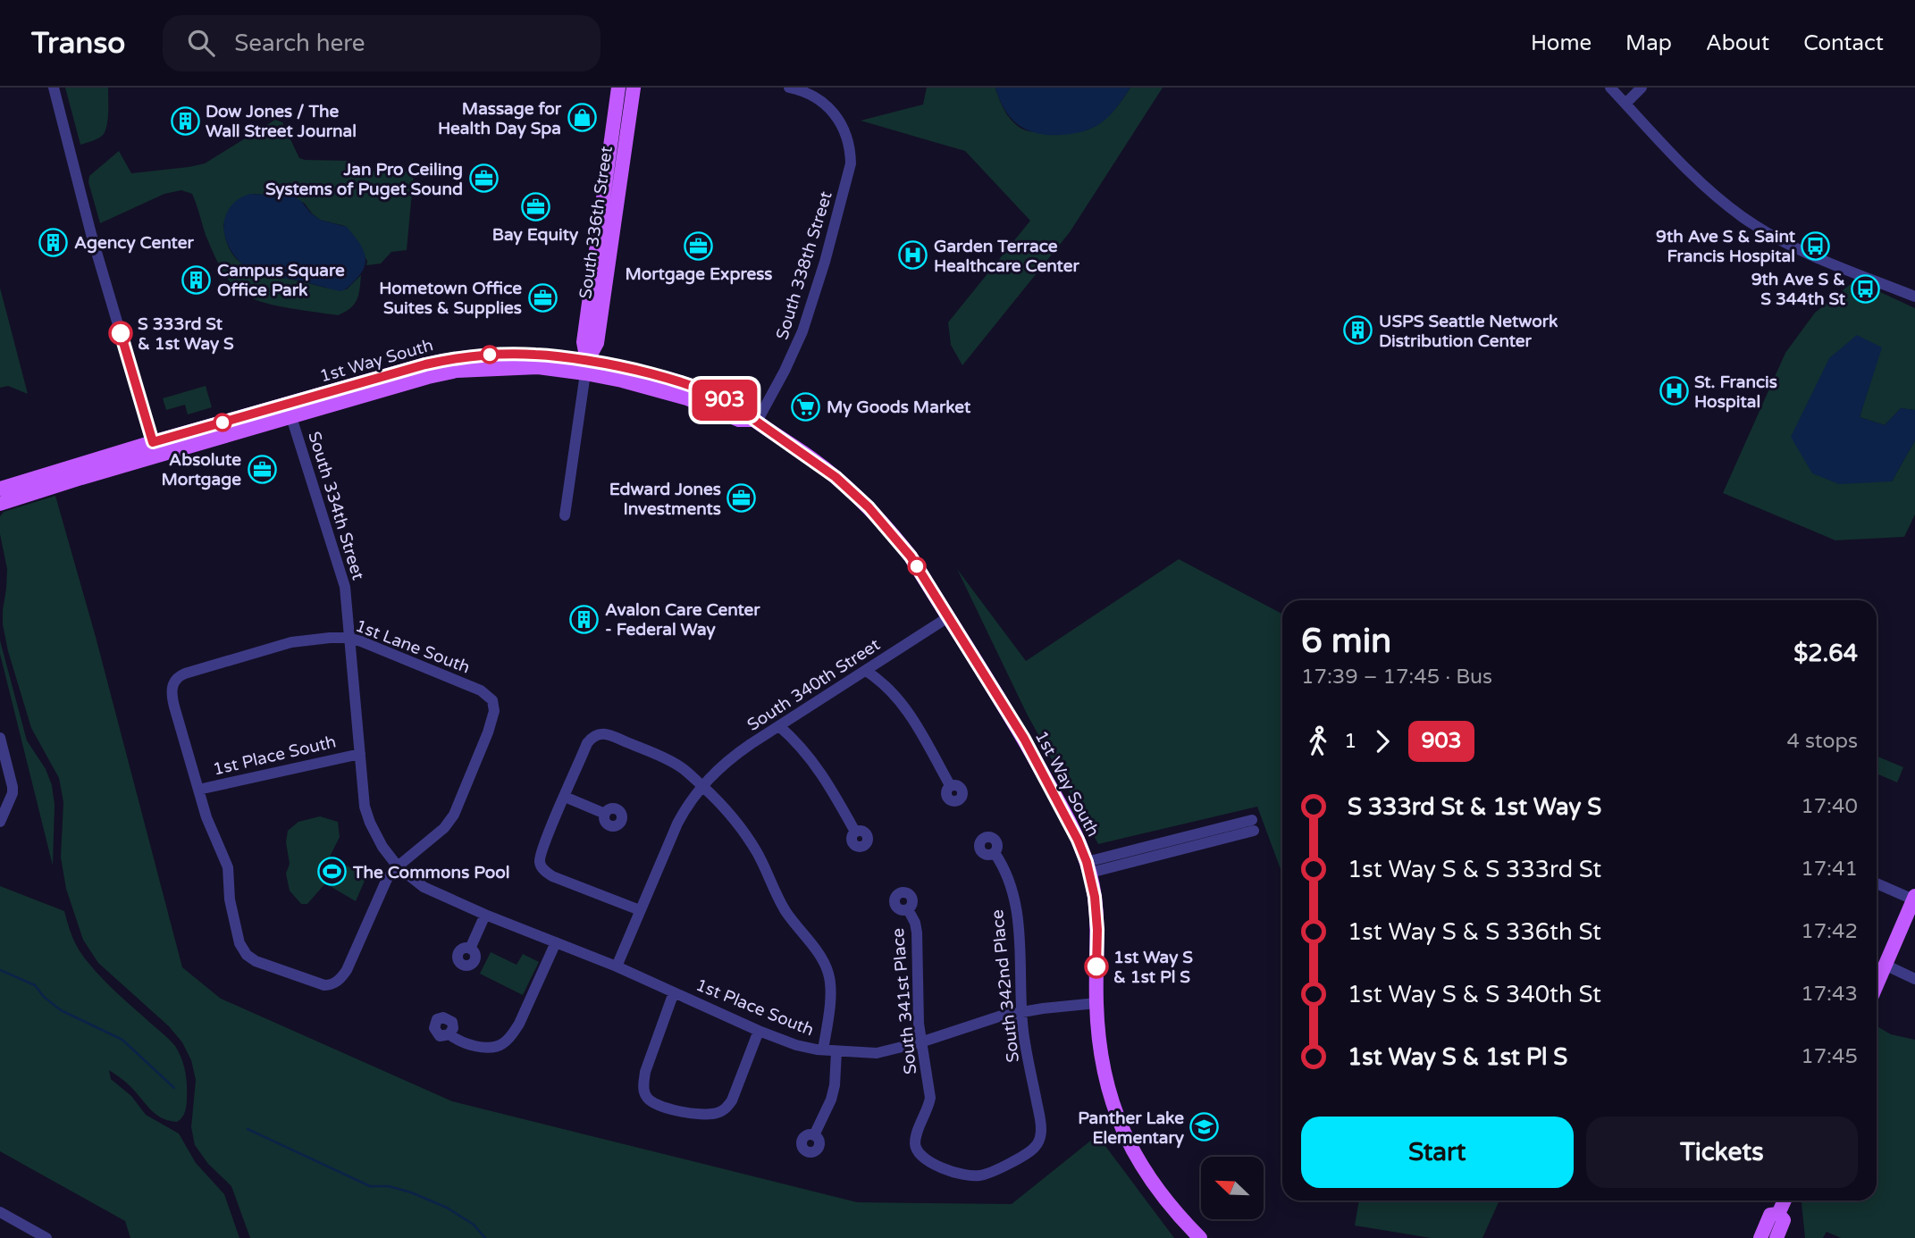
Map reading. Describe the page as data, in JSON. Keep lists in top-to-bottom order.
{
  "streets": {
    "main road": ["South 336th Street", "1st Way South"],
    "street": [
      "South 338th Street",
      "South 334th Street",
      "1st Lane South",
      "South 340th Street",
      "1st Place South",
      "South 342nd Place",
      "South 341st Place"
    ]
  },
  "crossings": [
    ["South 336th Street", "1st Way South"],
    ["South 338th Street", "1st Way South"],
    ["1st Way South", "South 334th Street"],
    ["1st Way South", "South 340th Street"],
    ["1st Way South", "1st Place South"],
    ["South 334th Street", "1st Lane South"],
    ["South 334th Street", "1st Place South"],
    ["1st Lane South", "1st Place South"],
    ["South 340th Street", "1st Place South"],
    ["1st Place South", "South 342nd Place"],
    ["1st Place South", "South 341st Place"],
    ["South 342nd Place", "South 341st Place"]
  ],
  "places": {
    "shop": ["Massage for Health Day Spa"],
    "building": [
      "Dow Jones / The Wall Street Journal",
      "Agency Center",
      "Campus Square Office Park",
      "USPS Seattle Network Distribution Center",
      "Avalon Care Center - Federal Way"
    ],
    "office": [
      "Jan Pro Ceiling Systems of Puget Sound",
      "Bay Equity",
      "Mortgage Express",
      "Hometown Office Suites & Supplies",
      "Absolute Mortgage",
      "Edward Jones Investments"
    ],
    "bus stop": ["9th Ave S & Saint Francis Hospital", "9th Ave S & S 344th St"],
    "hospital": ["Garden Terrace Healthcare Center", "St. Francis Hospital"],
    "other": ["S 333rd St & 1st Way S", "1st Way S & 1st Pl S"],
    "supermarket": ["My Goods Market"],
    "sports": ["The Commons Pool"],
    "school or university": ["Panther Lake Elementary"]
  },
  "lines": ["bus line 903"],
  "north": "top left",
  "page": {
    "header": "Transo",
    "search": "Search here",
    "nav": [
      "Home",
      "Map",
      "About",
      "Contact"
    ],
    "on_map": "903",
    "heading": ["6 min", "17:39 – 17:45 · Bus", "$2.64"],
    "legs": ["1", "903", "4 stops"],
    "list": [
      {
        "name": "S 333rd St & 1st Way S",
        "value": "17:40"
      },
      {
        "name": "1st Way S & S 333rd St",
        "value": "17:41"
      },
      {
        "name": "1st Way S & S 336th St",
        "value": "17:42"
      },
      {
        "name": "1st Way S & S 340th St",
        "value": "17:43"
      },
      {
        "name": "1st Way S & 1st Pl S",
        "value": "17:45"
      }
    ],
    "buttons": ["Start", "Tickets"]
  }
}
